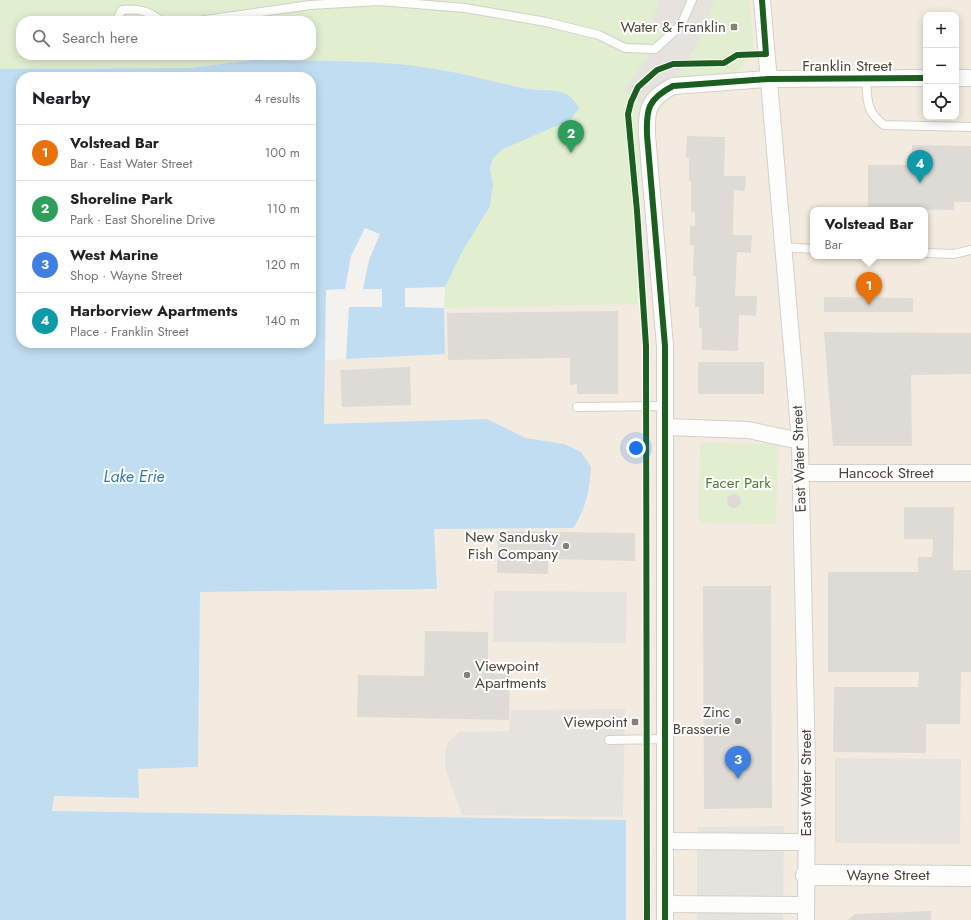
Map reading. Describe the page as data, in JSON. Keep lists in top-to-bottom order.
{
  "streets": {
    "street": [
      "Franklin Street",
      "East Water Street",
      "Hancock Street",
      "Wayne Street"
    ]
  },
  "crossings": [
    ["Franklin Street", "East Water Street"],
    ["East Water Street", "Hancock Street"],
    ["East Water Street", "Wayne Street"]
  ],
  "water": ["Lake Erie"],
  "parks": ["Facer Park"],
  "places": {
    "transit": ["Water & Franklin", "Viewpoint"],
    "other": ["New Sandusky Fish Company", "Viewpoint Apartments", "Zinc Brasserie"]
  },
  "page": {
    "map_buttons": ["+", "−"],
    "search": "Search here",
    "heading": ["Nearby", "4 results"],
    "pins": [
      "2",
      "4",
      "1",
      "3"
    ],
    "list": [
      {
        "mark": "1",
        "name": "Volstead Bar",
        "note": "Bar · East Water Street",
        "value": "100 m"
      },
      {
        "mark": "2",
        "name": "Shoreline Park",
        "note": "Park · East Shoreline Drive",
        "value": "110 m"
      },
      {
        "mark": "3",
        "name": "West Marine",
        "note": "Shop · Wayne Street",
        "value": "120 m"
      },
      {
        "mark": "4",
        "name": "Harborview Apartments",
        "note": "Place · Franklin Street",
        "value": "140 m"
      }
    ],
    "popup": ["Volstead Bar", "Bar"]
  }
}
